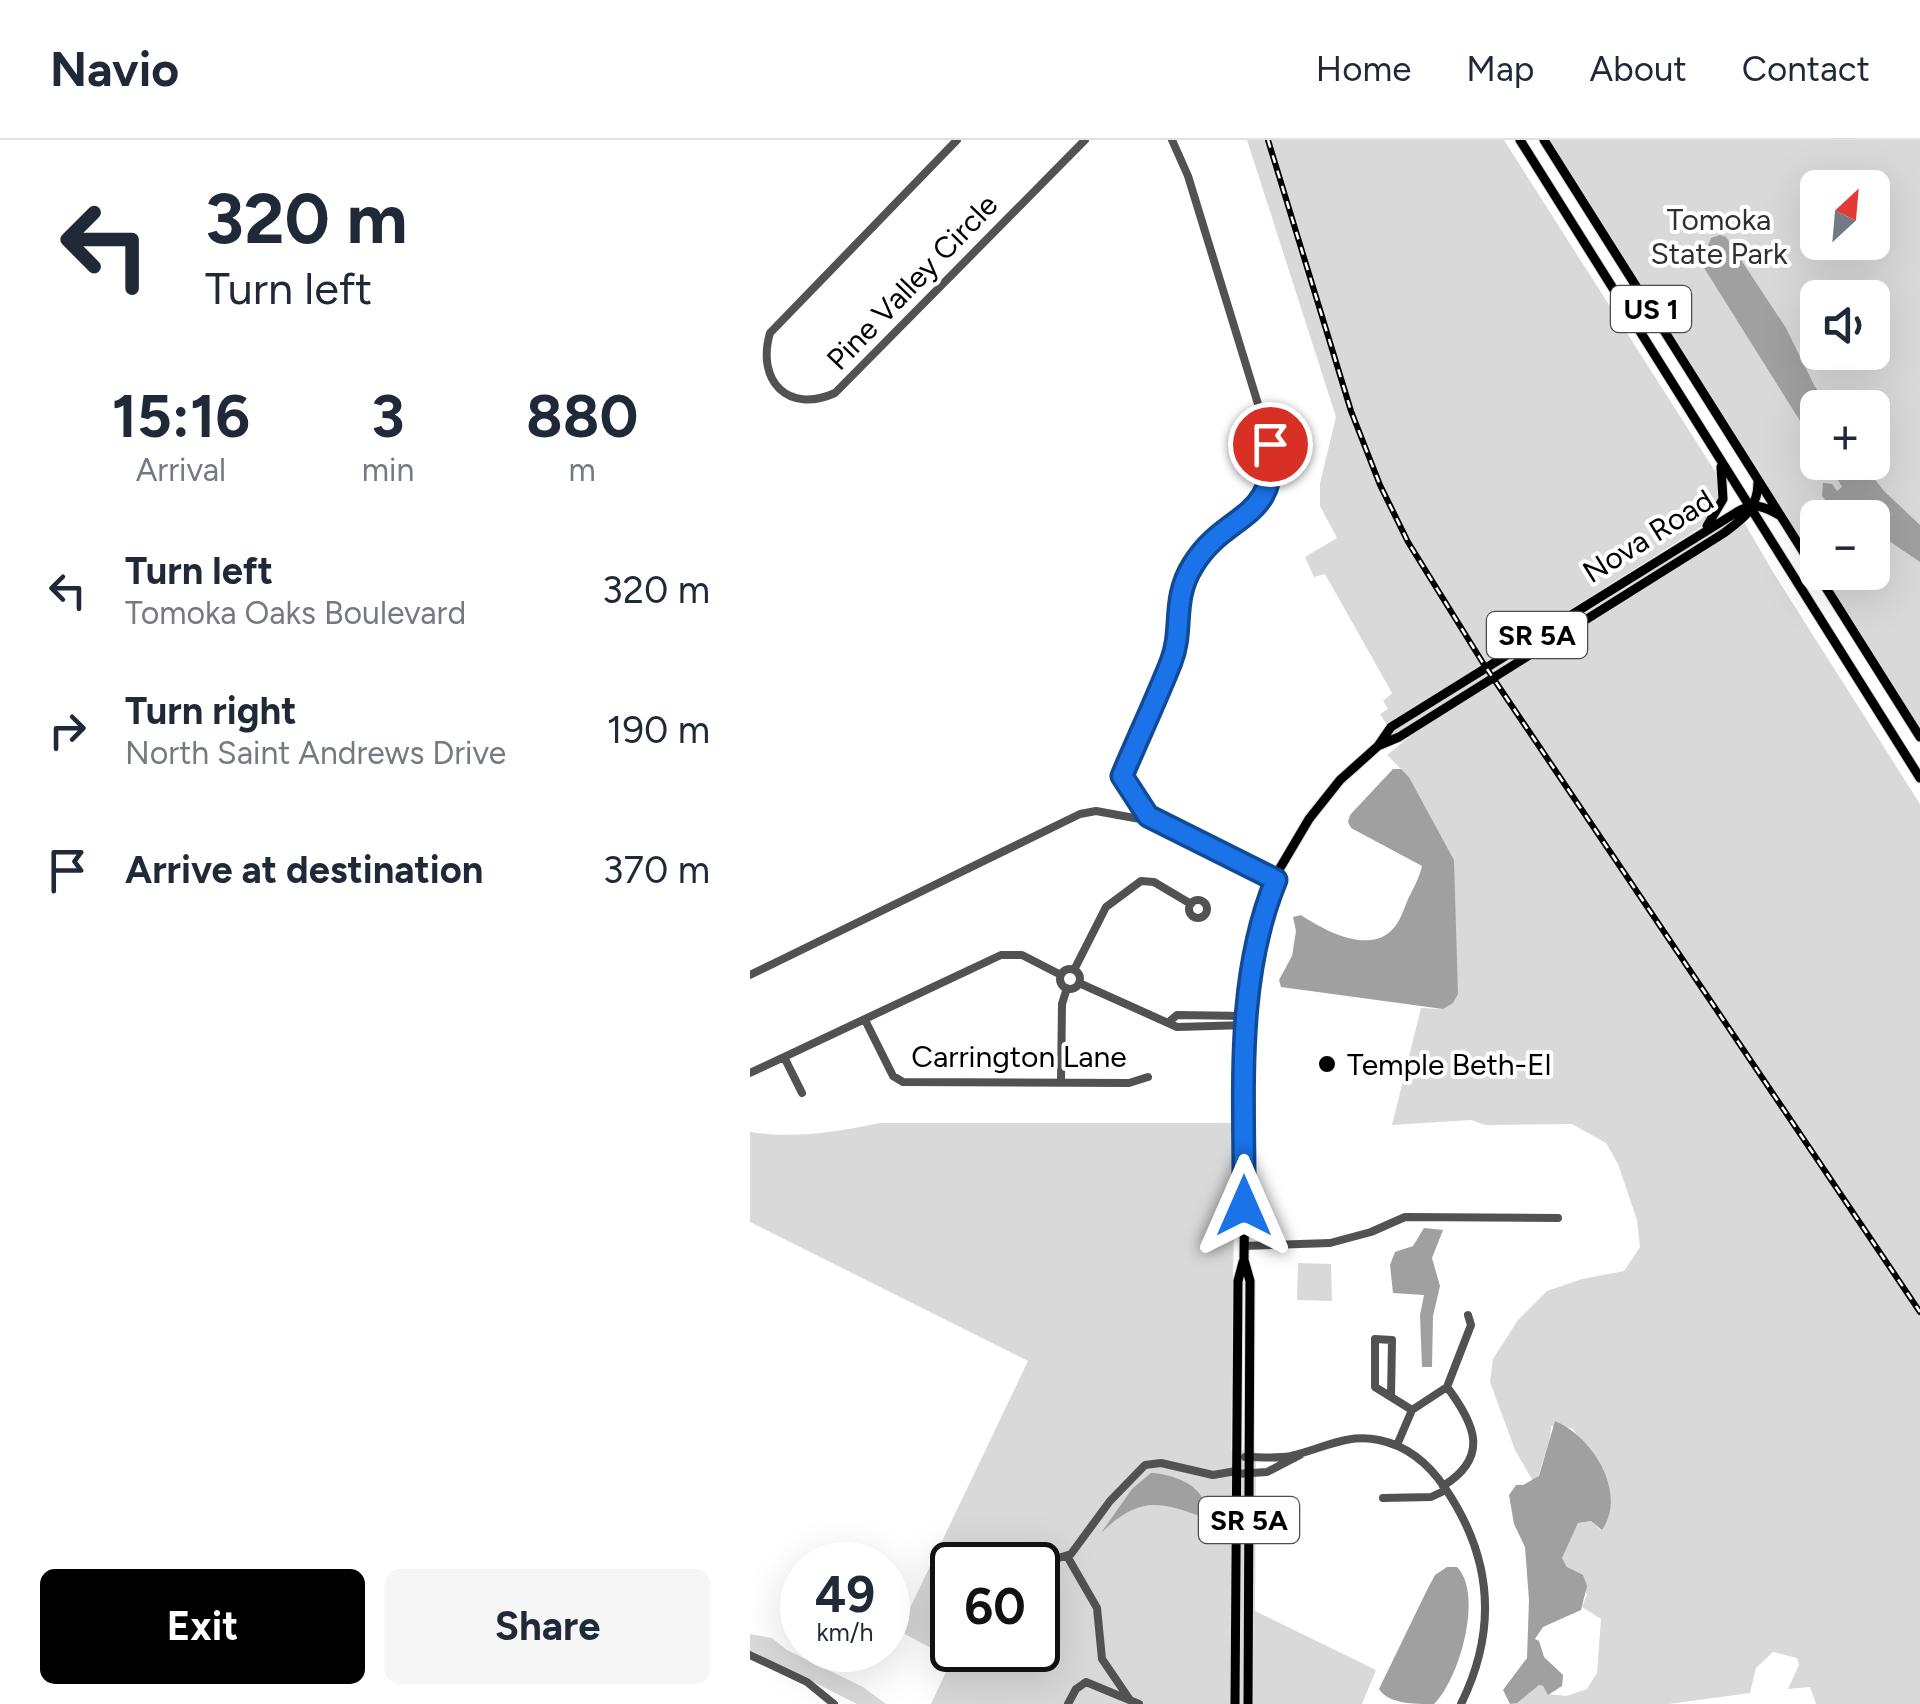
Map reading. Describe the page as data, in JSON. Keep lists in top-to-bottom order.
{
  "streets": {
    "main road": ["US 1", "Nova Road", "SR 5A"],
    "street": ["Pine Valley Circle", "Carrington Lane"]
  },
  "crossings": [
    ["US 1", "Nova Road"],
    ["Nova Road", "SR 5A"]
  ],
  "parks": ["Tomoka State Park"],
  "places": ["Temple Beth-El"],
  "north": "top right",
  "page": {
    "header": "Navio",
    "nav": [
      "Home",
      "Map",
      "About",
      "Contact"
    ],
    "turn": ["320 m", "Turn left"],
    "map_buttons": ["+", "−"],
    "eta": [
      "15:16",
      "Arrival",
      "3",
      "min",
      "880",
      "m"
    ],
    "list": [
      {
        "name": "Turn left",
        "note": "Tomoka Oaks Boulevard",
        "value": "320 m"
      },
      {
        "name": "Turn right",
        "note": "North Saint Andrews Drive",
        "value": "190 m"
      },
      {
        "name": "Arrive at destination",
        "value": "370 m"
      }
    ],
    "speed": "49 km/h",
    "limit": "60",
    "buttons": ["Exit", "Share"]
  }
}
